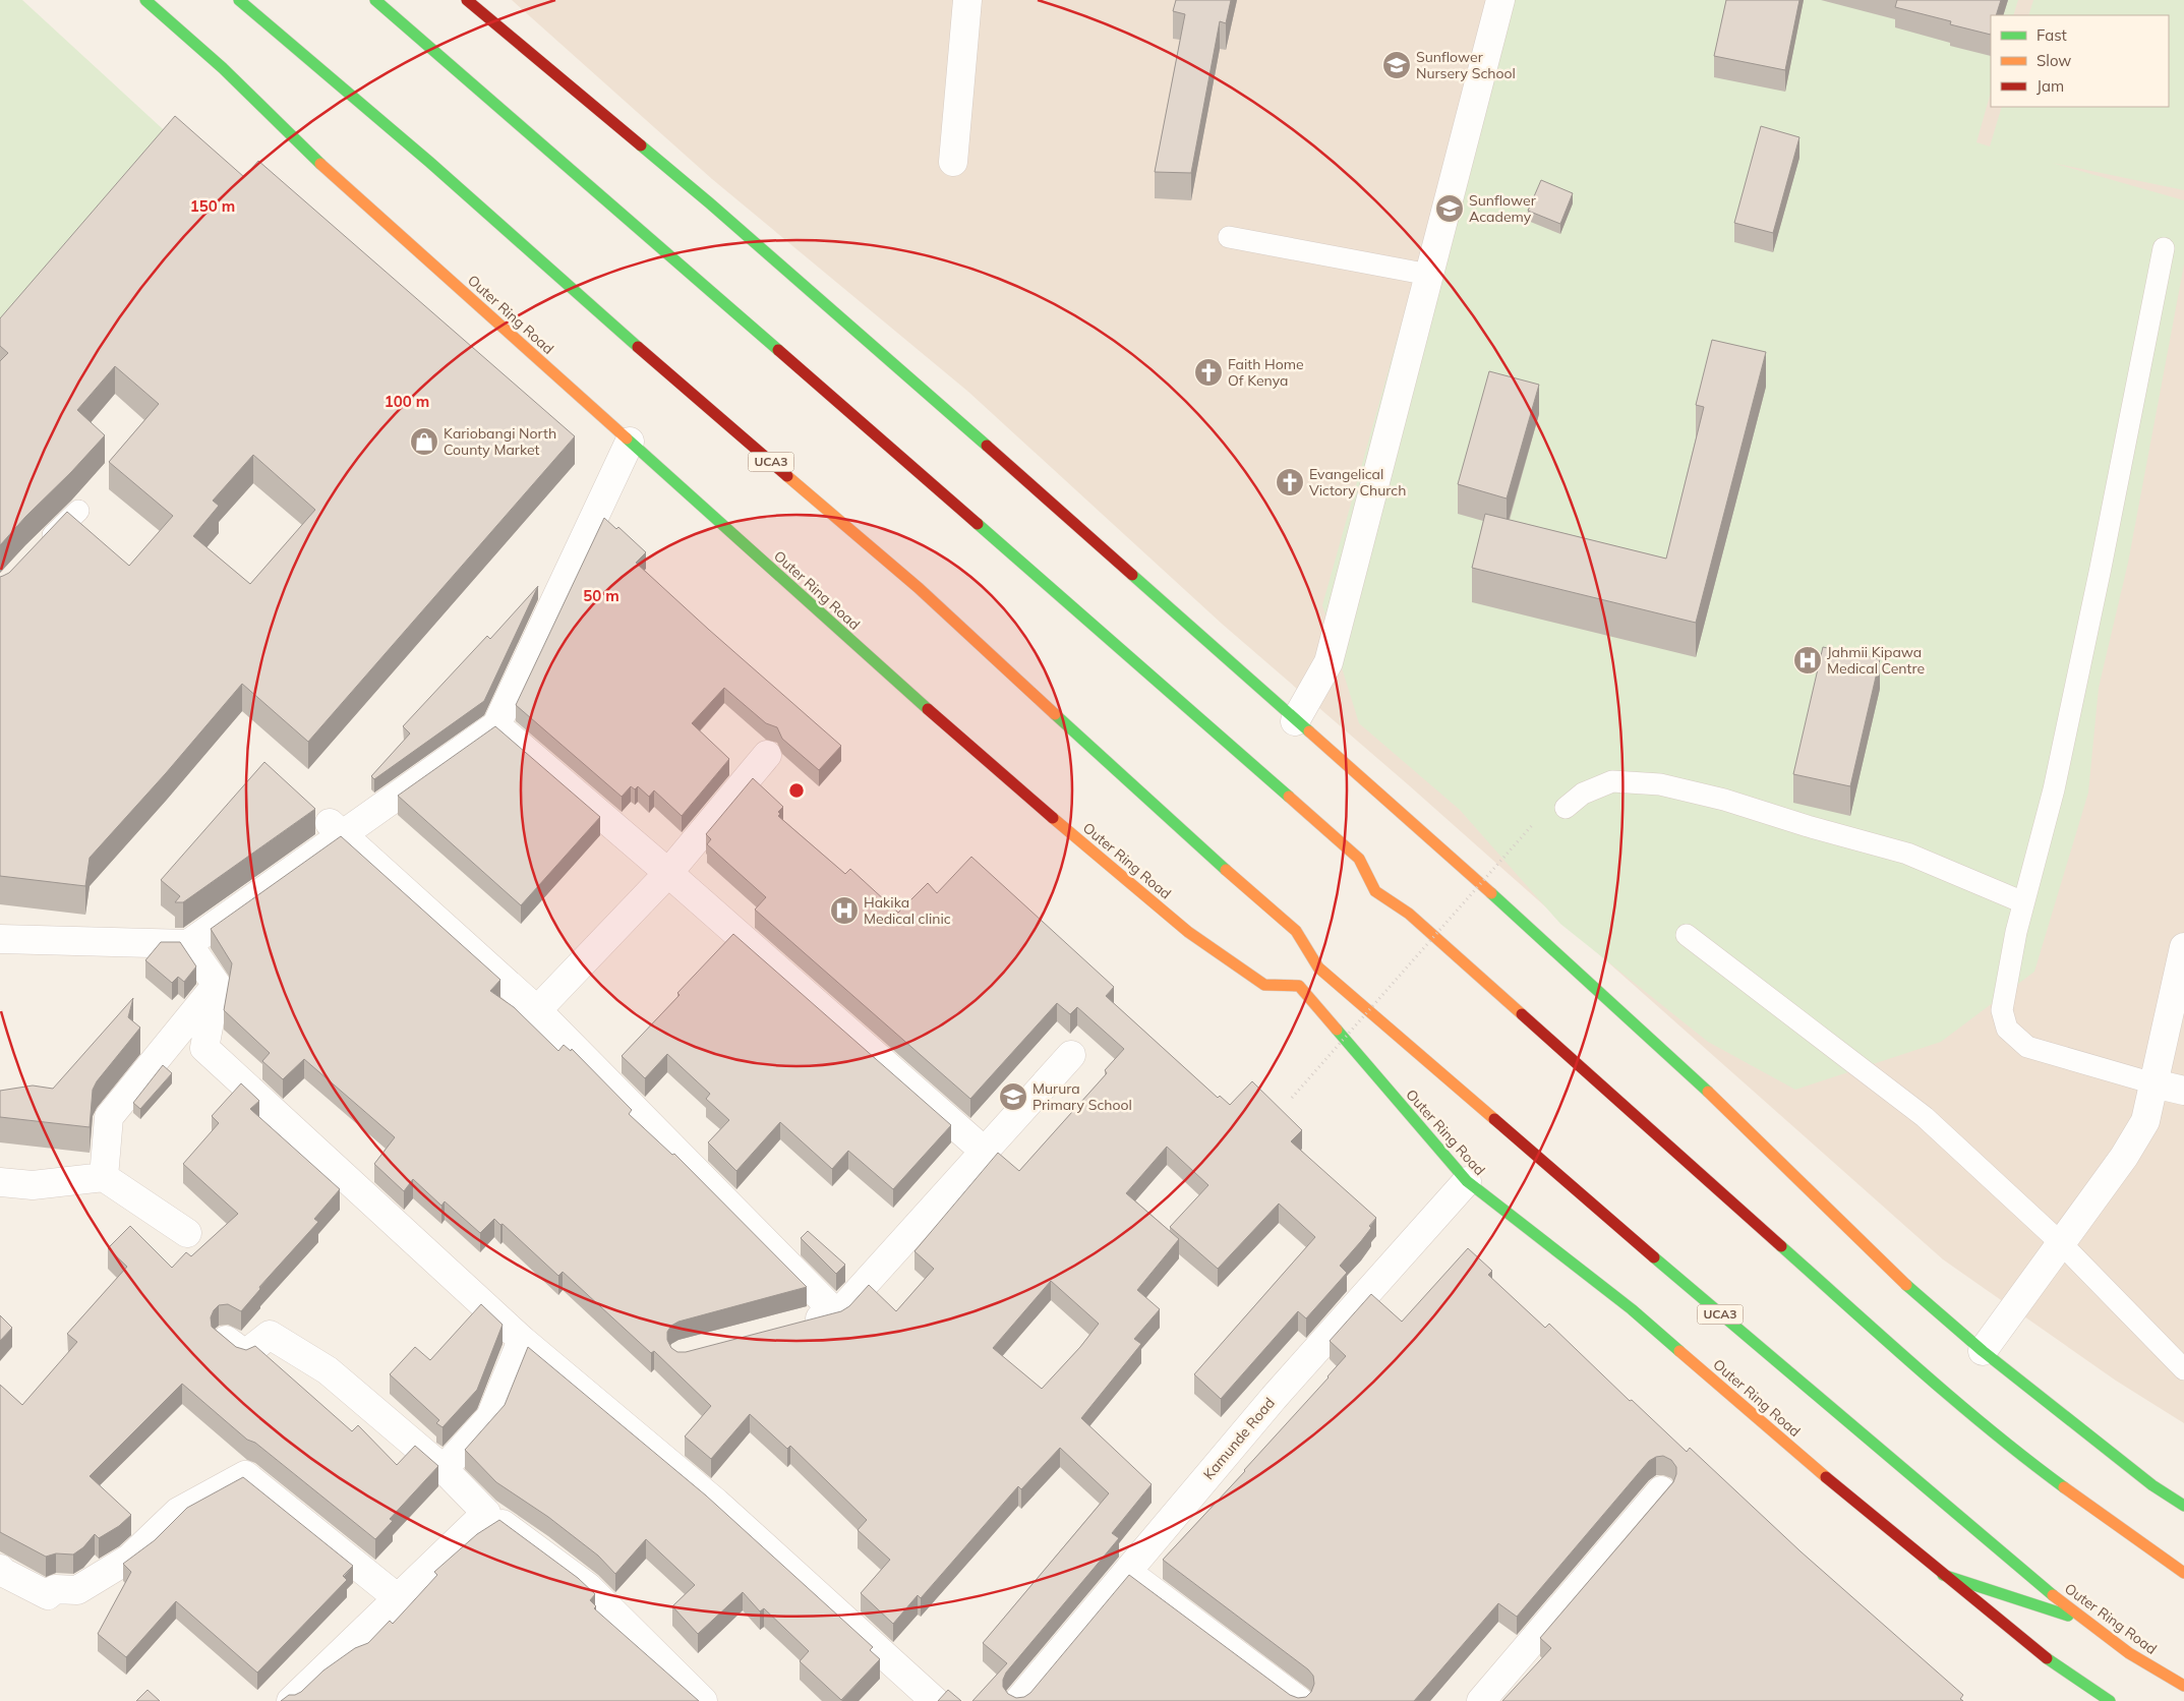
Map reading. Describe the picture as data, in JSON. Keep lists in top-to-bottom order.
{
  "streets": {
    "main road": ["Outer Ring Road", "UCA3"],
    "street": ["Kamunde Road"]
  },
  "crossings": [
    ["Outer Ring Road", "Kamunde Road"]
  ],
  "places": {
    "school or university": ["Sunflower Nursery School", "Sunflower Academy", "Murura Primary School"],
    "church": ["Faith Home Of Kenya", "Evangelical Victory Church"],
    "shop": ["Kariobangi North County Market"],
    "hospital": ["Jahmii Kipawa Medical Centre", "Hakika Medical clinic"]
  },
  "legend": ["Fast", "Slow", "Jam"],
  "rings": ["150 m", "100 m", "50 m"]
}
